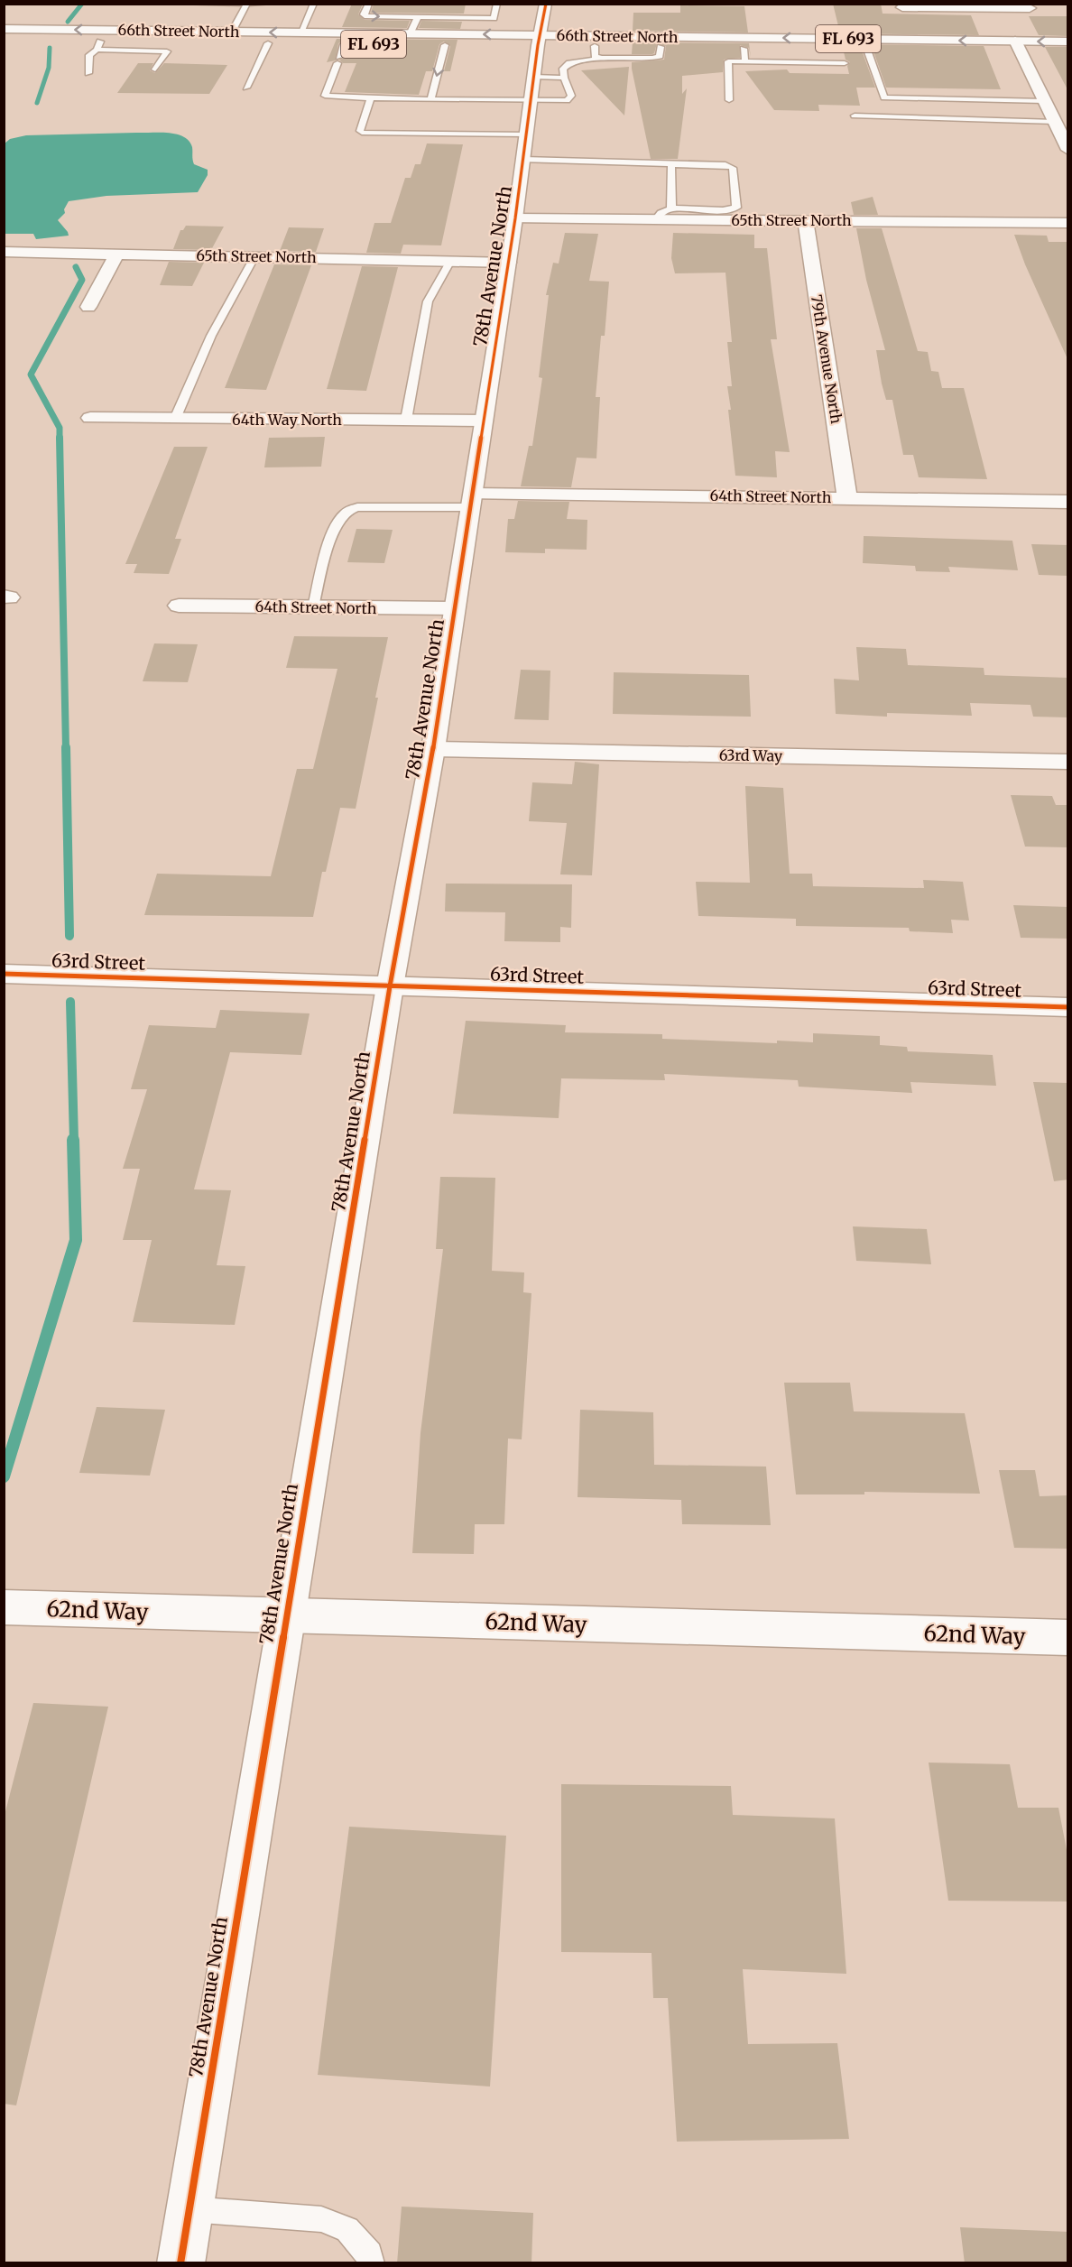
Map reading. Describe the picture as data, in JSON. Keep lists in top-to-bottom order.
{
  "streets": {
    "street": [
      "66th Street North",
      "FL 693",
      "65th Street North",
      "78th Avenue North",
      "79th Avenue North",
      "64th Way North",
      "64th Street North",
      "63rd Way",
      "63rd Street",
      "62nd Way"
    ]
  },
  "crossings": [
    ["66th Street North", "78th Avenue North"],
    ["65th Street North", "78th Avenue North"],
    ["65th Street North", "79th Avenue North"],
    ["78th Avenue North", "64th Way North"],
    ["78th Avenue North", "64th Street North"],
    ["78th Avenue North", "63rd Way"],
    ["78th Avenue North", "63rd Street"],
    ["78th Avenue North", "62nd Way"],
    ["79th Avenue North", "64th Street North"]
  ]
}
